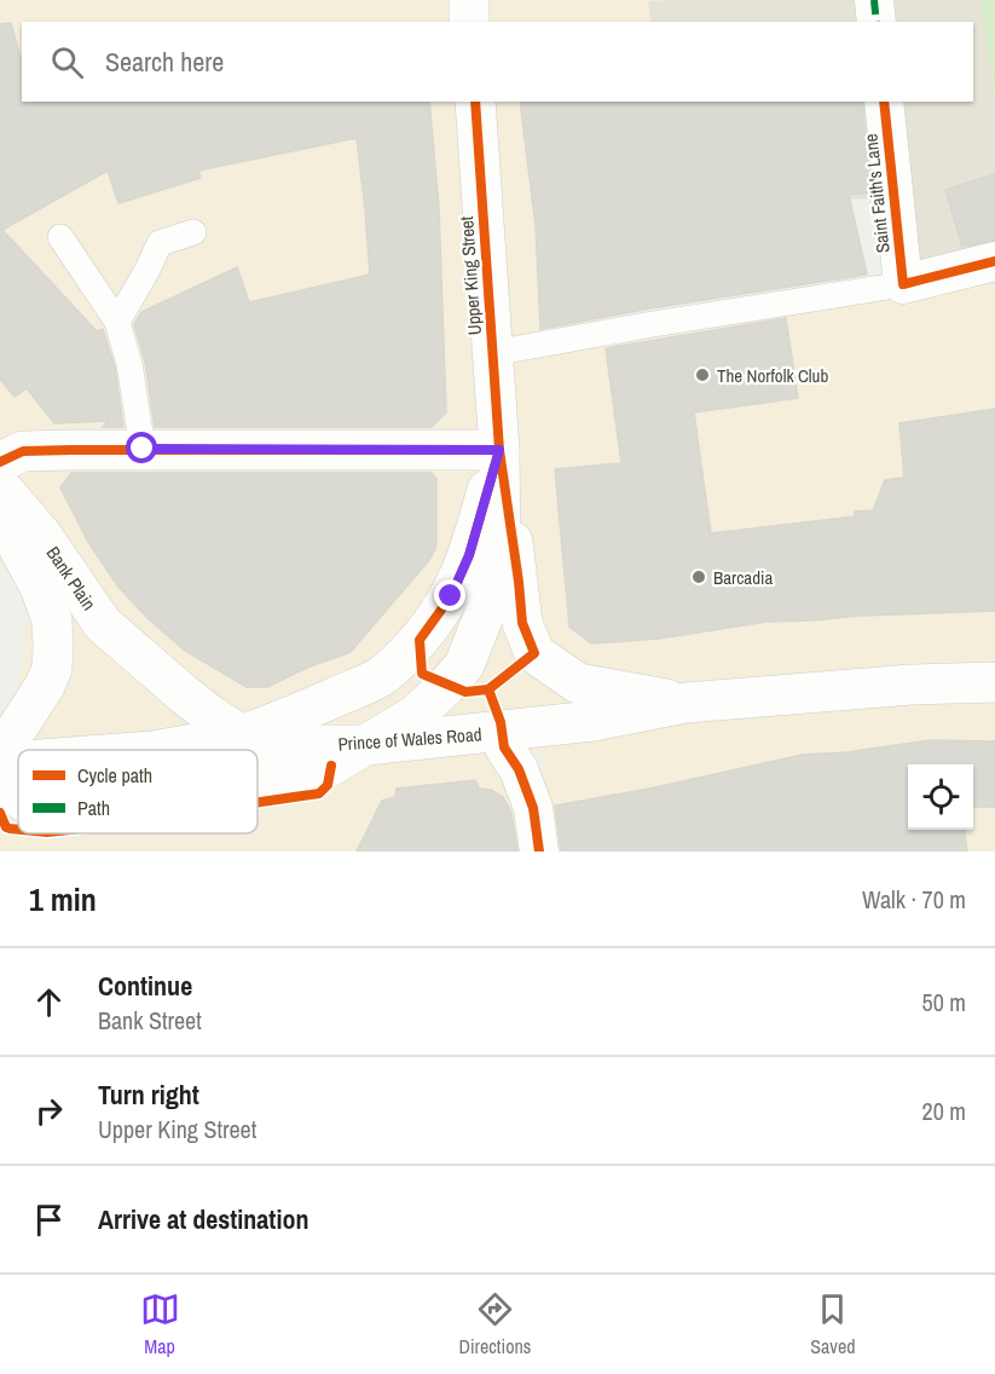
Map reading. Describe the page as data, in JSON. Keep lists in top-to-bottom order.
{
  "streets": {
    "street": [
      "Saint Faith's Lane",
      "Upper King Street",
      "Bank Plain",
      "Prince of Wales Road"
    ]
  },
  "crossings": [
    ["Upper King Street", "Bank Plain"],
    ["Upper King Street", "Prince of Wales Road"],
    ["Bank Plain", "Prince of Wales Road"]
  ],
  "places": ["The Norfolk Club", "Barcadia"],
  "legend": ["Cycle path", "Path"],
  "page": {
    "search": "Search here",
    "heading": ["1 min", "Walk · 70 m"],
    "list": [
      ["Continue", "Bank Street", "50 m"],
      ["Turn right", "Upper King Street", "20 m"],
      "Arrive at destination"
    ],
    "nav": ["Map", "Directions", "Saved"]
  }
}
